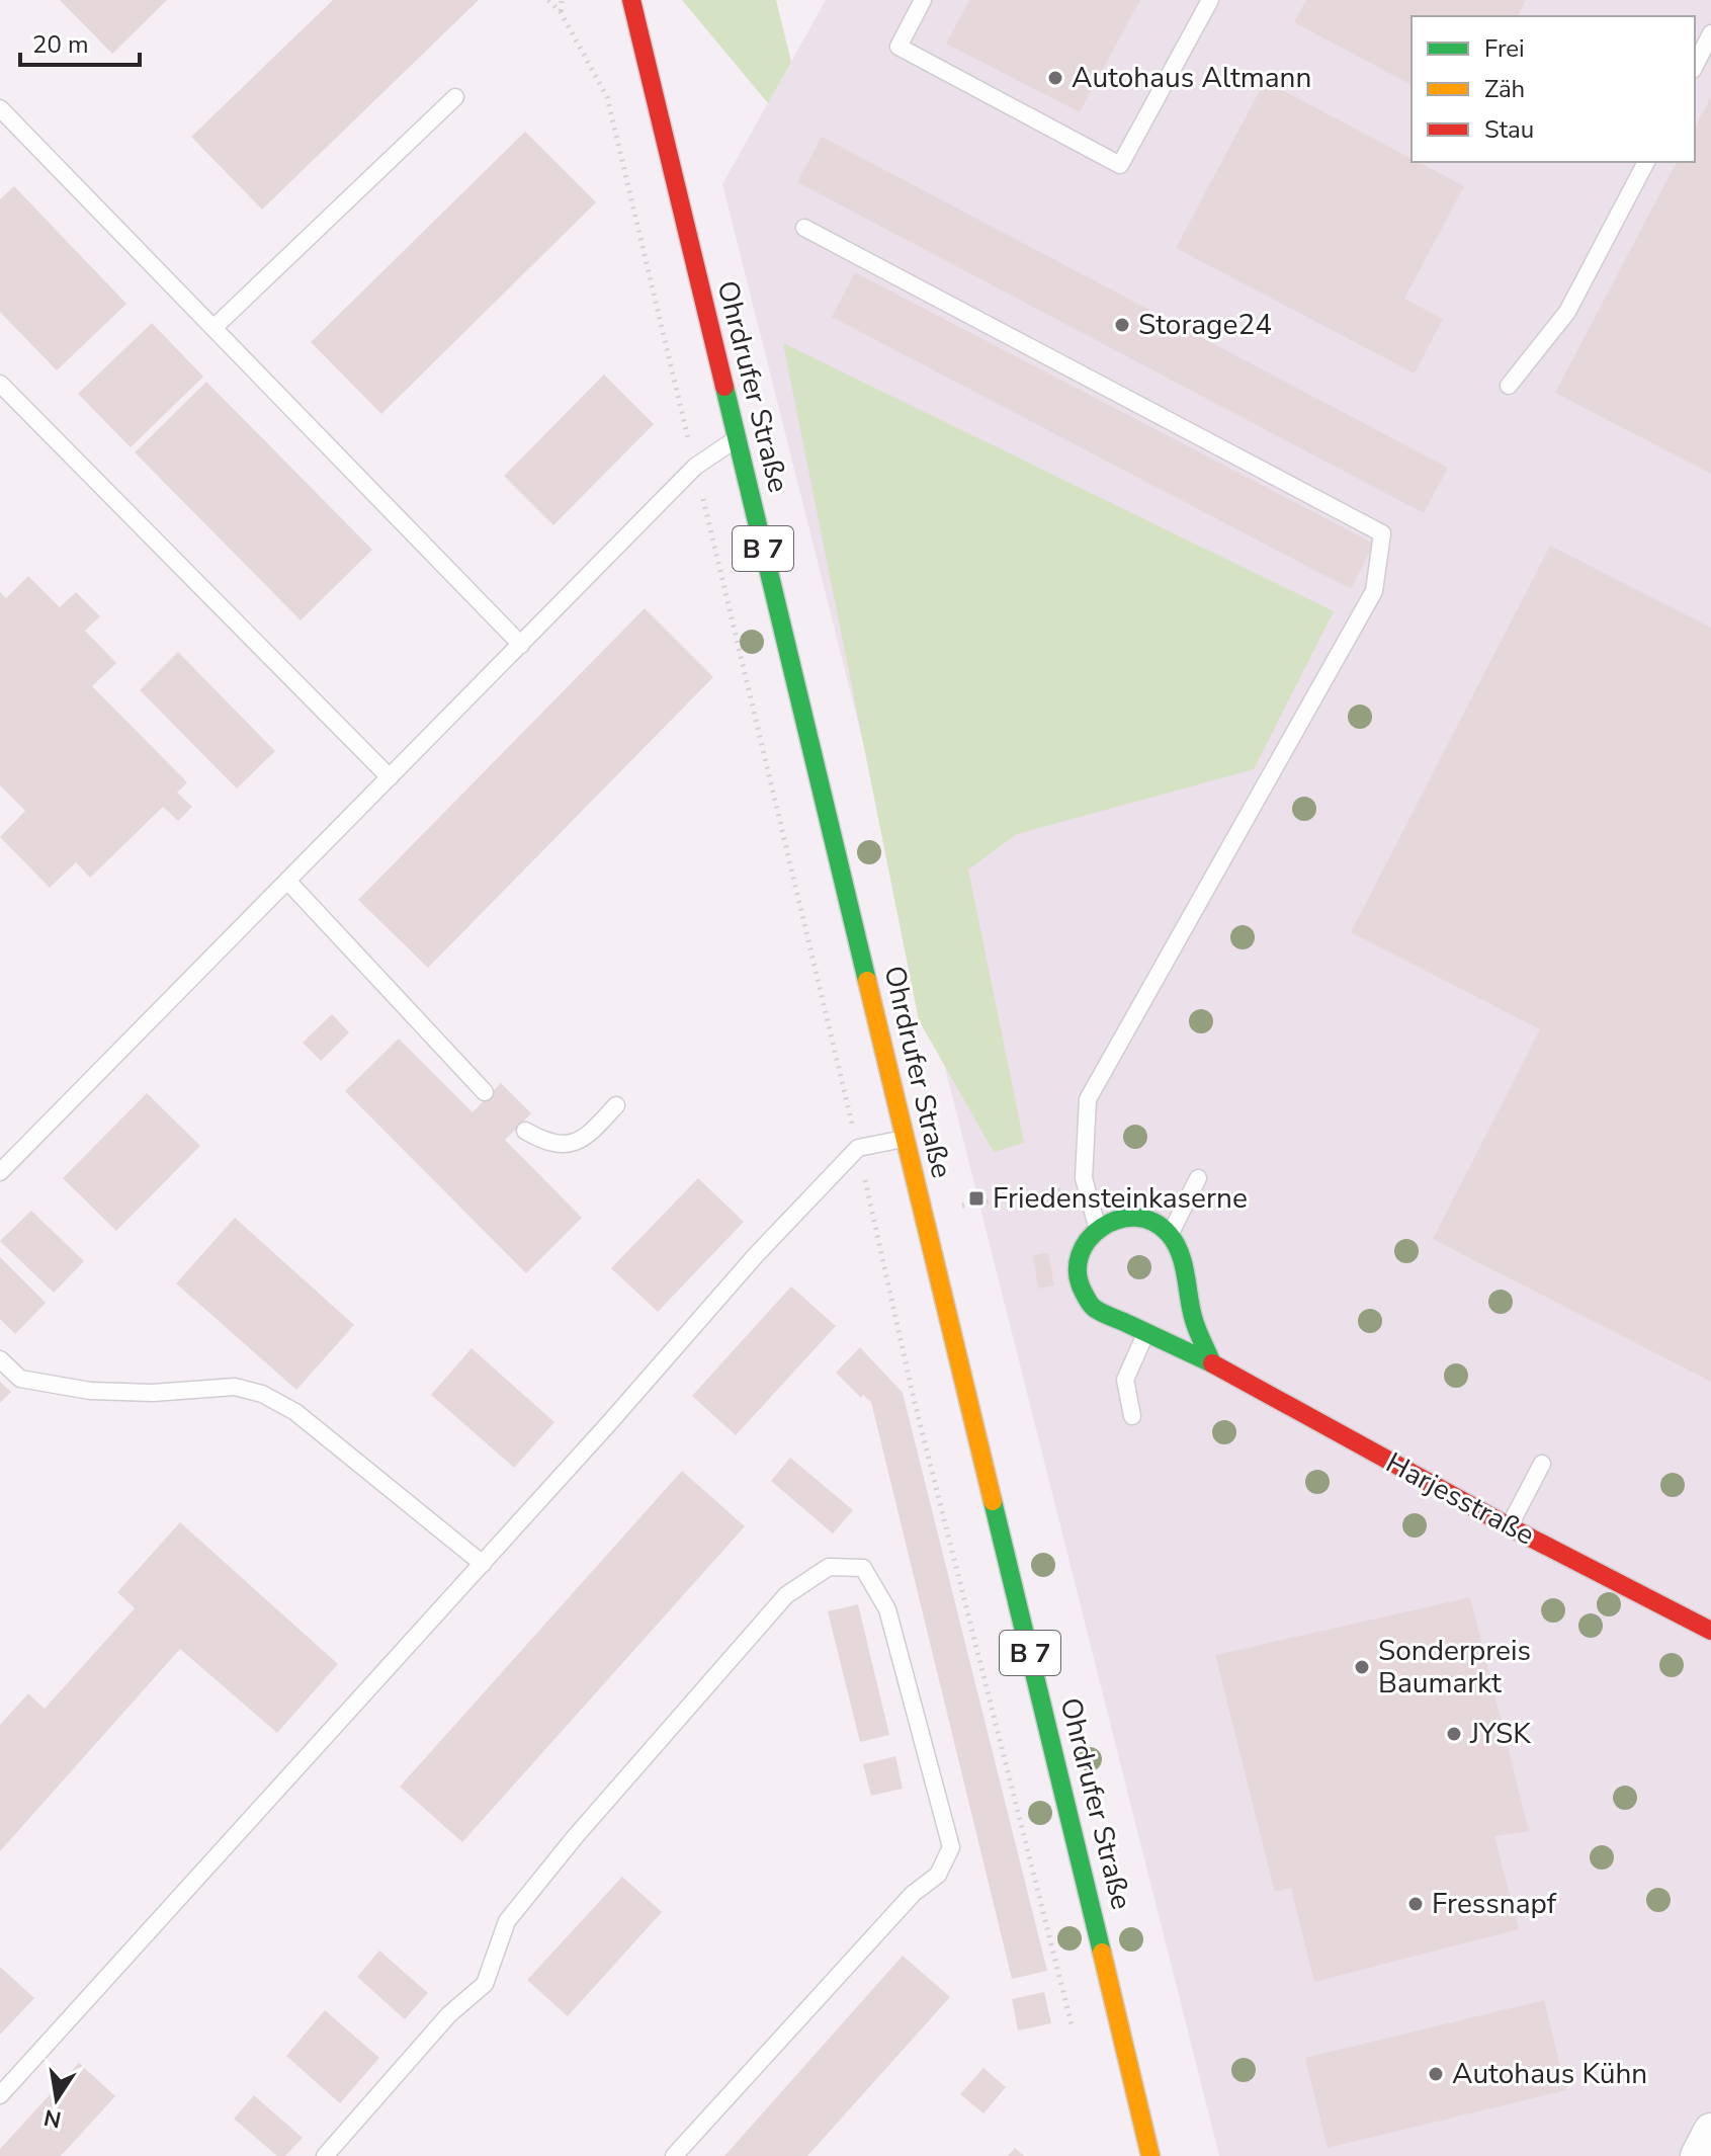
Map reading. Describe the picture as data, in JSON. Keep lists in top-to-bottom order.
{
  "streets": {
    "main road": ["Ohrdrufer Straße", "B 7", "Harjesstraße"]
  },
  "places": {
    "other": [
      "Autohaus Altmann",
      "Storage24",
      "Sonderpreis Baumarkt",
      "JYSK",
      "Fressnapf",
      "Autohaus Kühn"
    ],
    "transit": ["Friedensteinkaserne"]
  },
  "legend": ["Frei", "Zäh", "Stau"],
  "scale_bar": "20 m",
  "north": "bottom"
}
